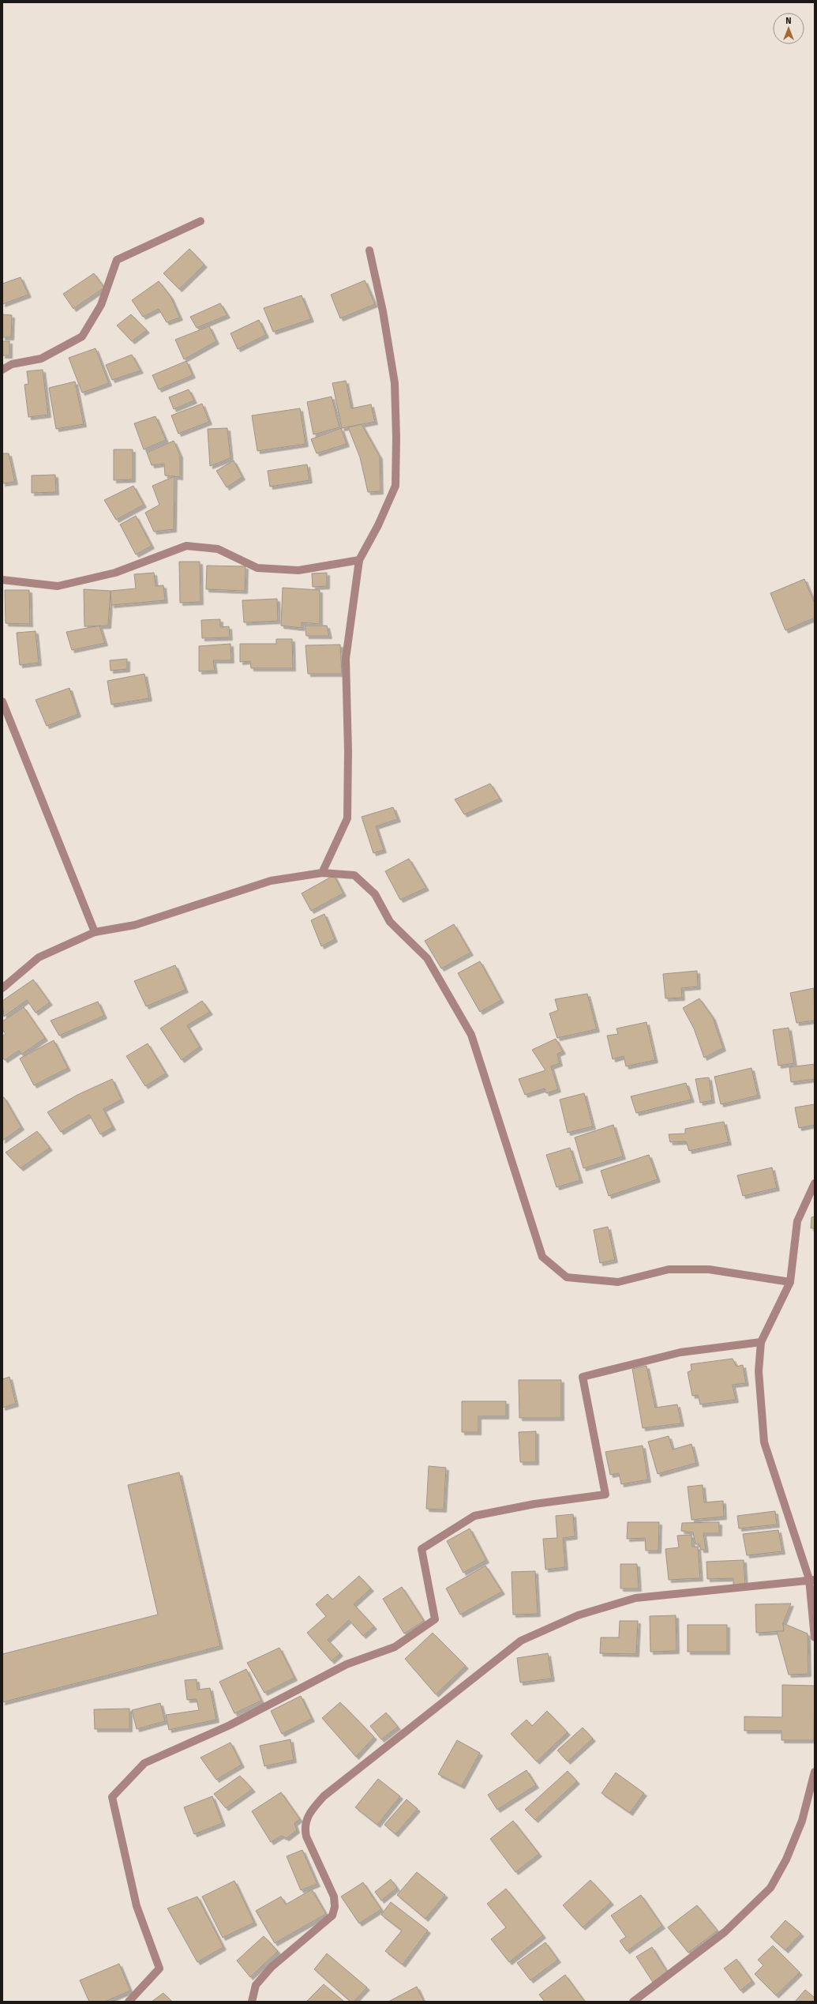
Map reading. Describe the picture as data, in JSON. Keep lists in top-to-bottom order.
{
  "north": "top"
}
